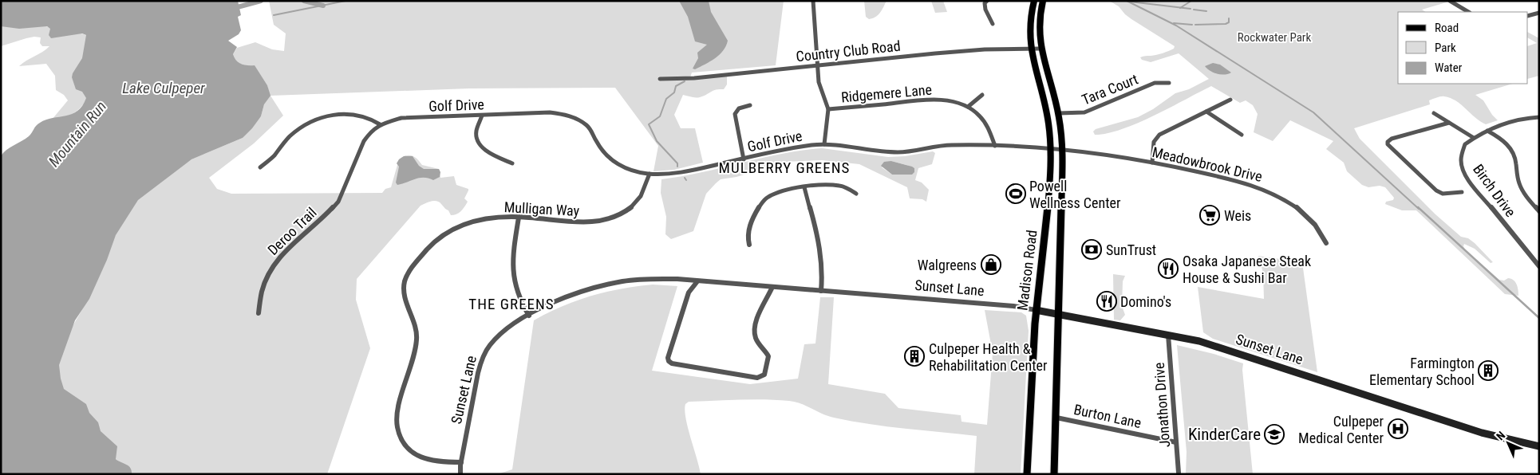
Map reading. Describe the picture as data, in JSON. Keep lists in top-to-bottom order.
{
  "streets": {
    "main road": ["Madison Road"],
    "street": [
      "Country Club Road",
      "Tara Court",
      "Ridgemere Lane",
      "Golf Drive",
      "Meadowbrook Drive",
      "Birch Drive",
      "Mulligan Way",
      "Deroo Trail",
      "Sunset Lane",
      "Jonathon Drive",
      "Burton Lane"
    ]
  },
  "crossings": [
    ["Country Club Road", "Madison Road"],
    ["Tara Court", "Madison Road"],
    ["Ridgemere Lane", "Golf Drive"],
    ["Golf Drive", "Meadowbrook Drive"],
    ["Golf Drive", "Mulligan Way"],
    ["Golf Drive", "Deroo Trail"],
    ["Golf Drive", "Madison Road"],
    ["Meadowbrook Drive", "Madison Road"],
    ["Mulligan Way", "Sunset Lane"],
    ["Madison Road", "Sunset Lane"],
    ["Madison Road", "Burton Lane"],
    ["Sunset Lane", "Jonathon Drive"],
    ["Jonathon Drive", "Burton Lane"]
  ],
  "districts": ["MULBERRY GREENS", "THE GREENS"],
  "water": ["Lake Culpeper", "Mountain Run"],
  "parks": ["Rockwater Park"],
  "places": {
    "sports": ["Powell Wellness Center"],
    "supermarket": ["Weis"],
    "bank": ["SunTrust"],
    "shop": ["Walgreens"],
    "restaurant": ["Osaka Japanese Steak House & Sushi Bar", "Domino's"],
    "building": ["Culpeper Health & Rehabilitation Center", "Farmington Elementary School"],
    "hospital": ["Culpeper Medical Center"],
    "school or university": ["KinderCare"]
  },
  "legend": ["Road", "Park", "Water"],
  "north": "top left"
}
